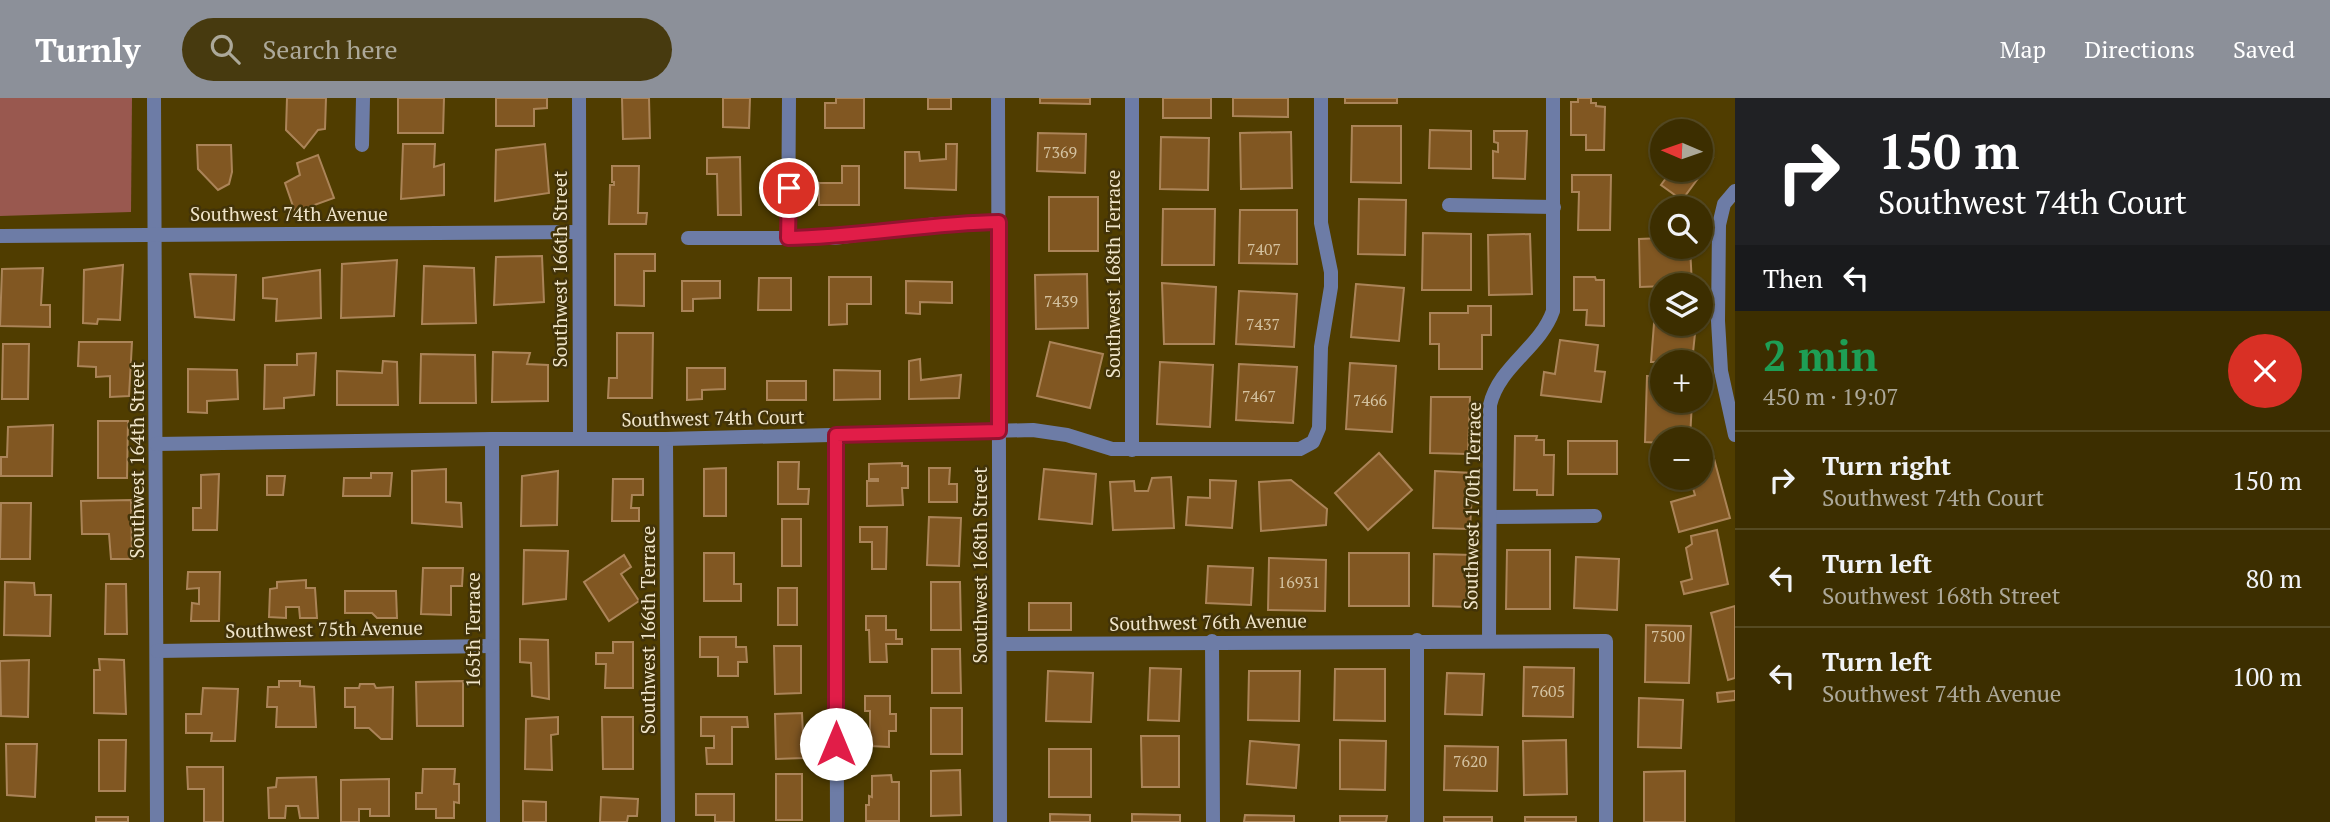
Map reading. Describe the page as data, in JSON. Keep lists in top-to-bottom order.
{
  "streets": {
    "street": [
      "Southwest 74th Avenue",
      "Southwest 166th Street",
      "Southwest 168th Terrace",
      "Southwest 74th Court",
      "Southwest 164th Street",
      "Southwest 170th Terrace",
      "Southwest 168th Street",
      "Southwest 76th Avenue",
      "Southwest 75th Avenue",
      "165th Terrace",
      "Southwest 166th Terrace"
    ]
  },
  "crossings": [
    ["Southwest 74th Avenue", "Southwest 166th Street"],
    ["Southwest 74th Avenue", "Southwest 164th Street"],
    ["Southwest 166th Street", "Southwest 74th Court"],
    ["Southwest 168th Terrace", "Southwest 74th Court"],
    ["Southwest 74th Court", "Southwest 164th Street"],
    ["Southwest 74th Court", "Southwest 168th Street"],
    ["Southwest 74th Court", "165th Terrace"],
    ["Southwest 74th Court", "Southwest 166th Terrace"],
    ["Southwest 164th Street", "Southwest 75th Avenue"],
    ["Southwest 170th Terrace", "Southwest 76th Avenue"],
    ["Southwest 168th Street", "Southwest 76th Avenue"],
    ["Southwest 75th Avenue", "165th Terrace"]
  ],
  "house_numbers": [
    "7369",
    "7407",
    "7439",
    "7437",
    "7467",
    "7466",
    "16931",
    "7500",
    "7605",
    "7620"
  ],
  "north": "left",
  "page": {
    "header": "Turnly",
    "search": "Search here",
    "nav": ["Map", "Directions", "Saved"],
    "turn": ["150 m", "Southwest 74th Court"],
    "map_buttons": ["+", "−"],
    "then": "Then",
    "heading": ["2 min", "450 m · 19:07"],
    "list": [
      {
        "name": "Turn right",
        "note": "Southwest 74th Court",
        "value": "150 m"
      },
      {
        "name": "Turn left",
        "note": "Southwest 168th Street",
        "value": "80 m"
      },
      {
        "name": "Turn left",
        "note": "Southwest 74th Avenue",
        "value": "100 m"
      }
    ]
  }
}
